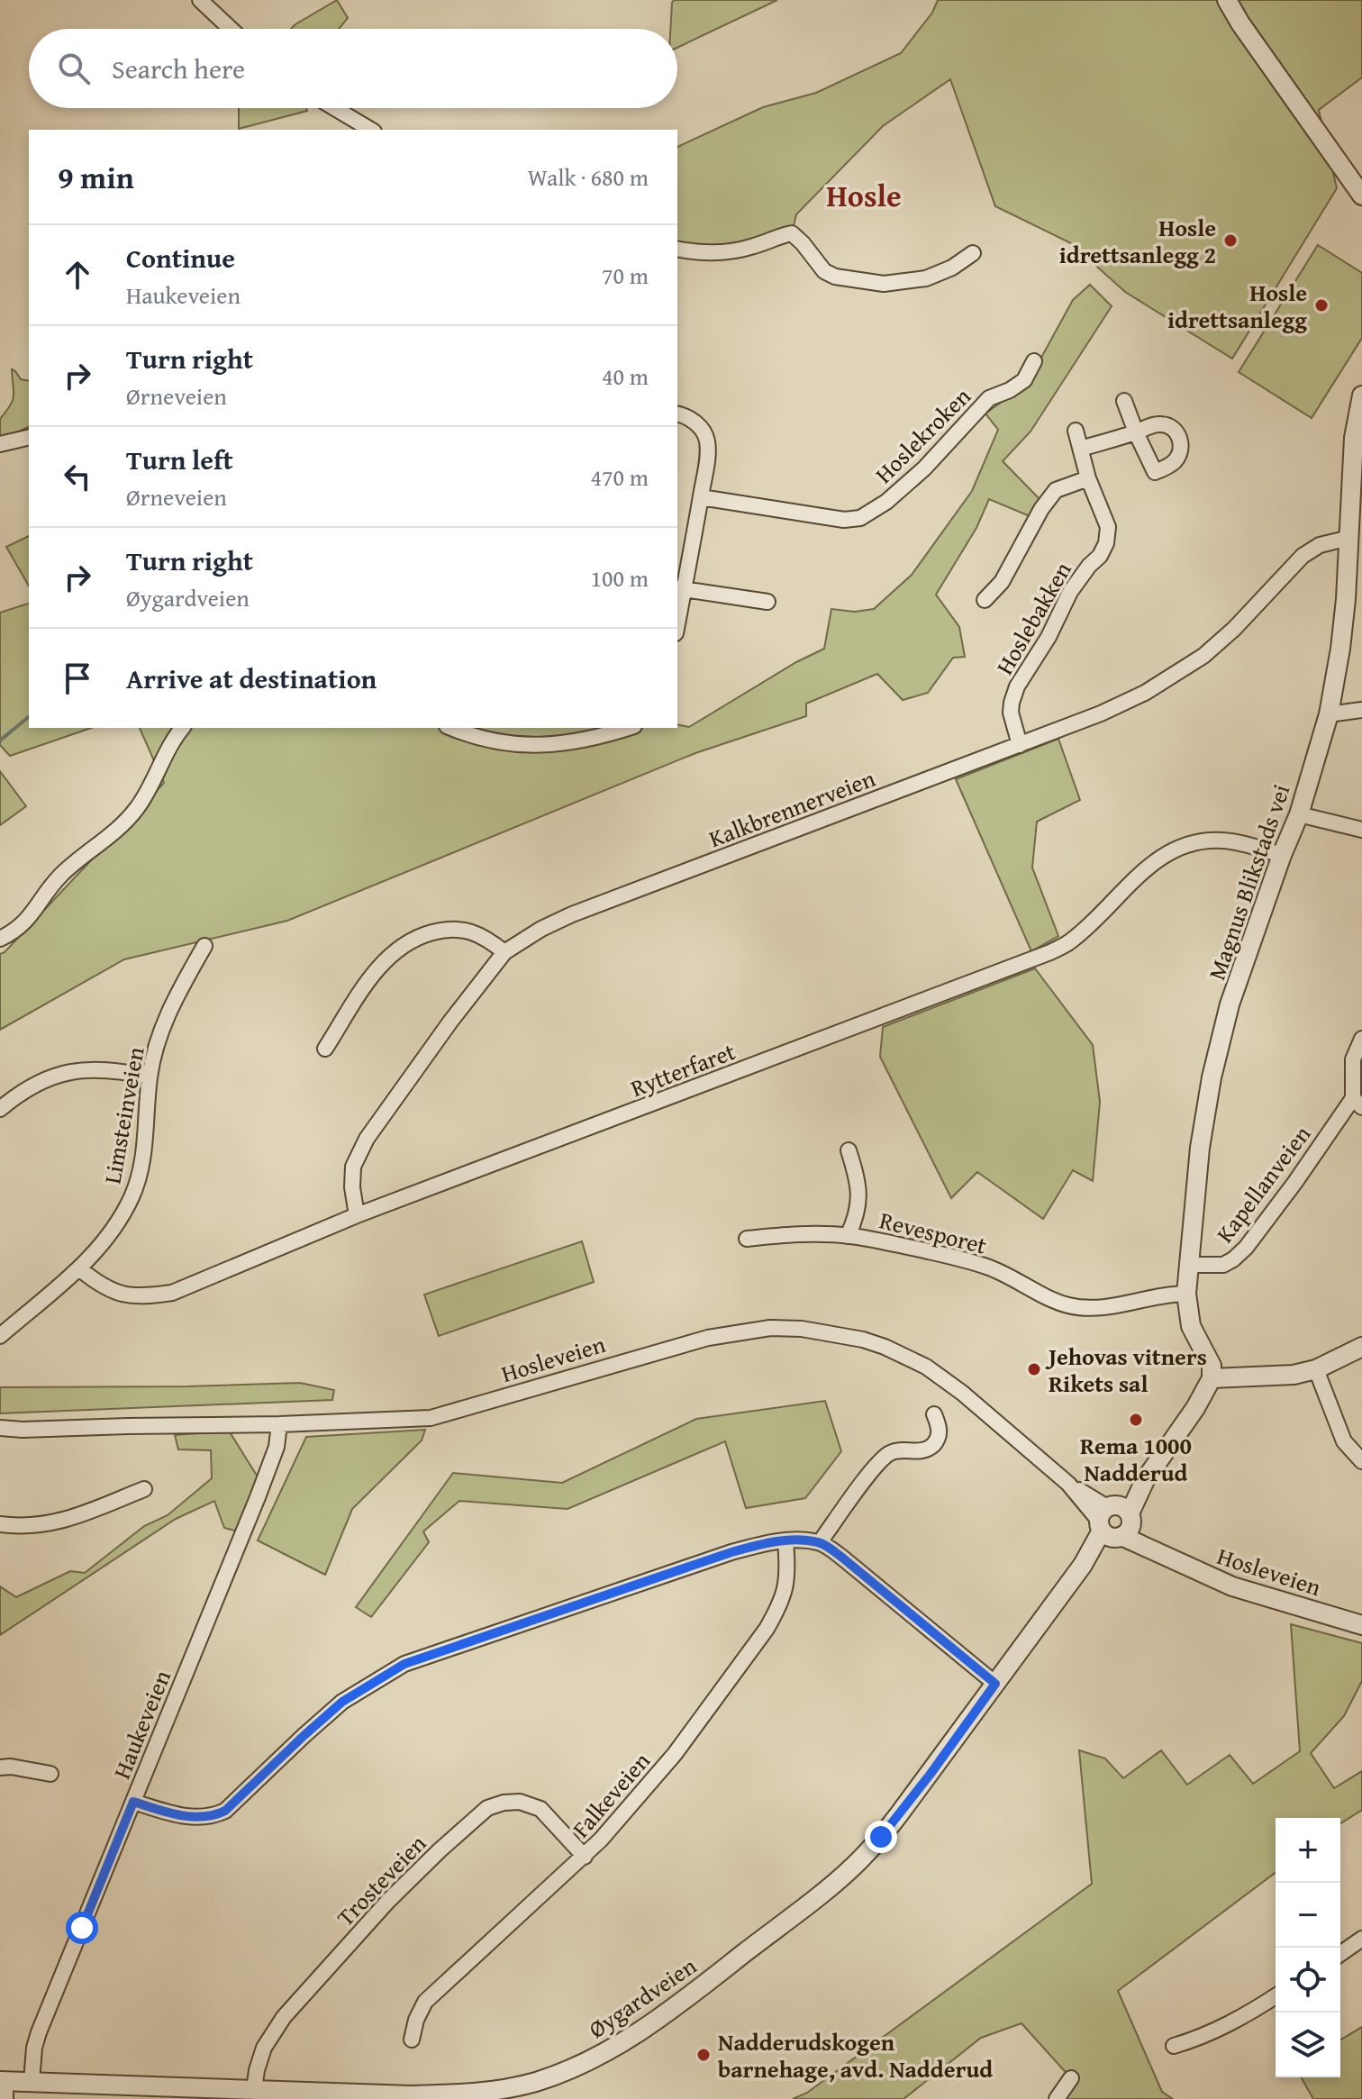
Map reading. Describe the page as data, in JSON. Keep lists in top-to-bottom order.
{
  "streets": {
    "street": [
      "Hoslekroken",
      "Hoslebakken",
      "Kalkbrennerveien",
      "Magnus Blikstads vei",
      "Rytterfaret",
      "Limsteinveien",
      "Kapellanveien",
      "Revesporet",
      "Hosleveien",
      "Haukeveien",
      "Falkeveien",
      "Trosteveien",
      "Øygardveien"
    ]
  },
  "crossings": [
    ["Hoslebakken", "Kalkbrennerveien"],
    ["Kalkbrennerveien", "Magnus Blikstads vei"],
    ["Kalkbrennerveien", "Rytterfaret"],
    ["Magnus Blikstads vei", "Rytterfaret"],
    ["Magnus Blikstads vei", "Kapellanveien"],
    ["Magnus Blikstads vei", "Revesporet"],
    ["Magnus Blikstads vei", "Øygardveien"],
    ["Rytterfaret", "Limsteinveien"],
    ["Hosleveien", "Haukeveien"],
    ["Hosleveien", "Øygardveien"],
    ["Haukeveien", "Øygardveien"],
    ["Falkeveien", "Trosteveien"],
    ["Trosteveien", "Øygardveien"]
  ],
  "districts": ["Hosle"],
  "places": [
    "Hosle idrettsanlegg 2",
    "Hosle idrettsanlegg",
    "Jehovas vitners Rikets sal",
    "Rema 1000 Nadderud",
    "Nadderudskogen barnehage, avd. Nadderud"
  ],
  "page": {
    "search": "Search here",
    "heading": ["9 min", "Walk · 680 m"],
    "list": [
      ["Continue", "Haukeveien", "70 m"],
      ["Turn right", "Ørneveien", "40 m"],
      ["Turn left", "Ørneveien", "470 m"],
      ["Turn right", "Øygardveien", "100 m"],
      "Arrive at destination"
    ],
    "map_buttons": ["+", "−"]
  }
}
